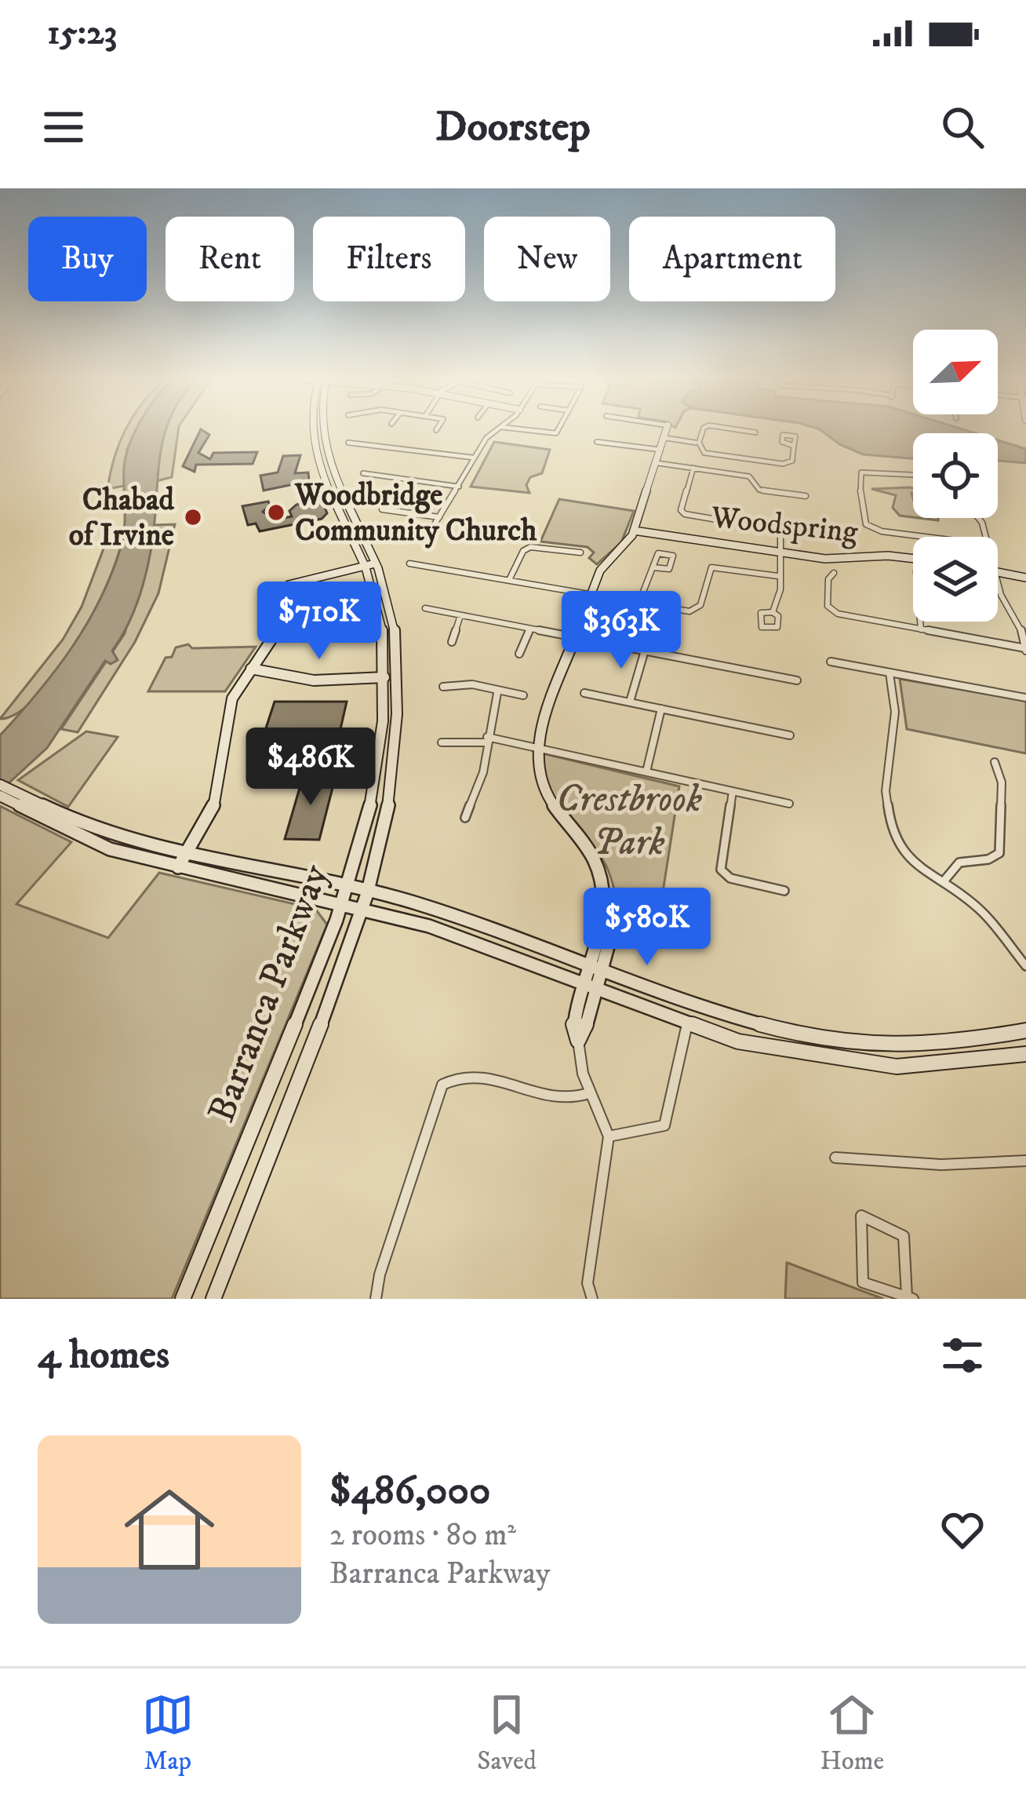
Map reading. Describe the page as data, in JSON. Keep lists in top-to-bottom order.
{
  "streets": {
    "main road": ["Woodspring", "Barranca Parkway"]
  },
  "parks": ["Crestbrook Park"],
  "places": ["Woodbridge Community Church", "Chabad of Irvine"],
  "north": "top right",
  "page": {
    "status": "15:23",
    "header": "Doorstep",
    "chip": [
      "Buy",
      "Rent",
      "Filters",
      "New",
      "Apartment"
    ],
    "price": [
      "$710K",
      "$363K",
      "$486K",
      "$580K"
    ],
    "heading": "4 homes",
    "list": [
      {
        "name": "$486,000",
        "note": "2 rooms · 80 m² · Barranca Parkway"
      }
    ],
    "tabs": ["Map", "Saved", "Home"]
  }
}
